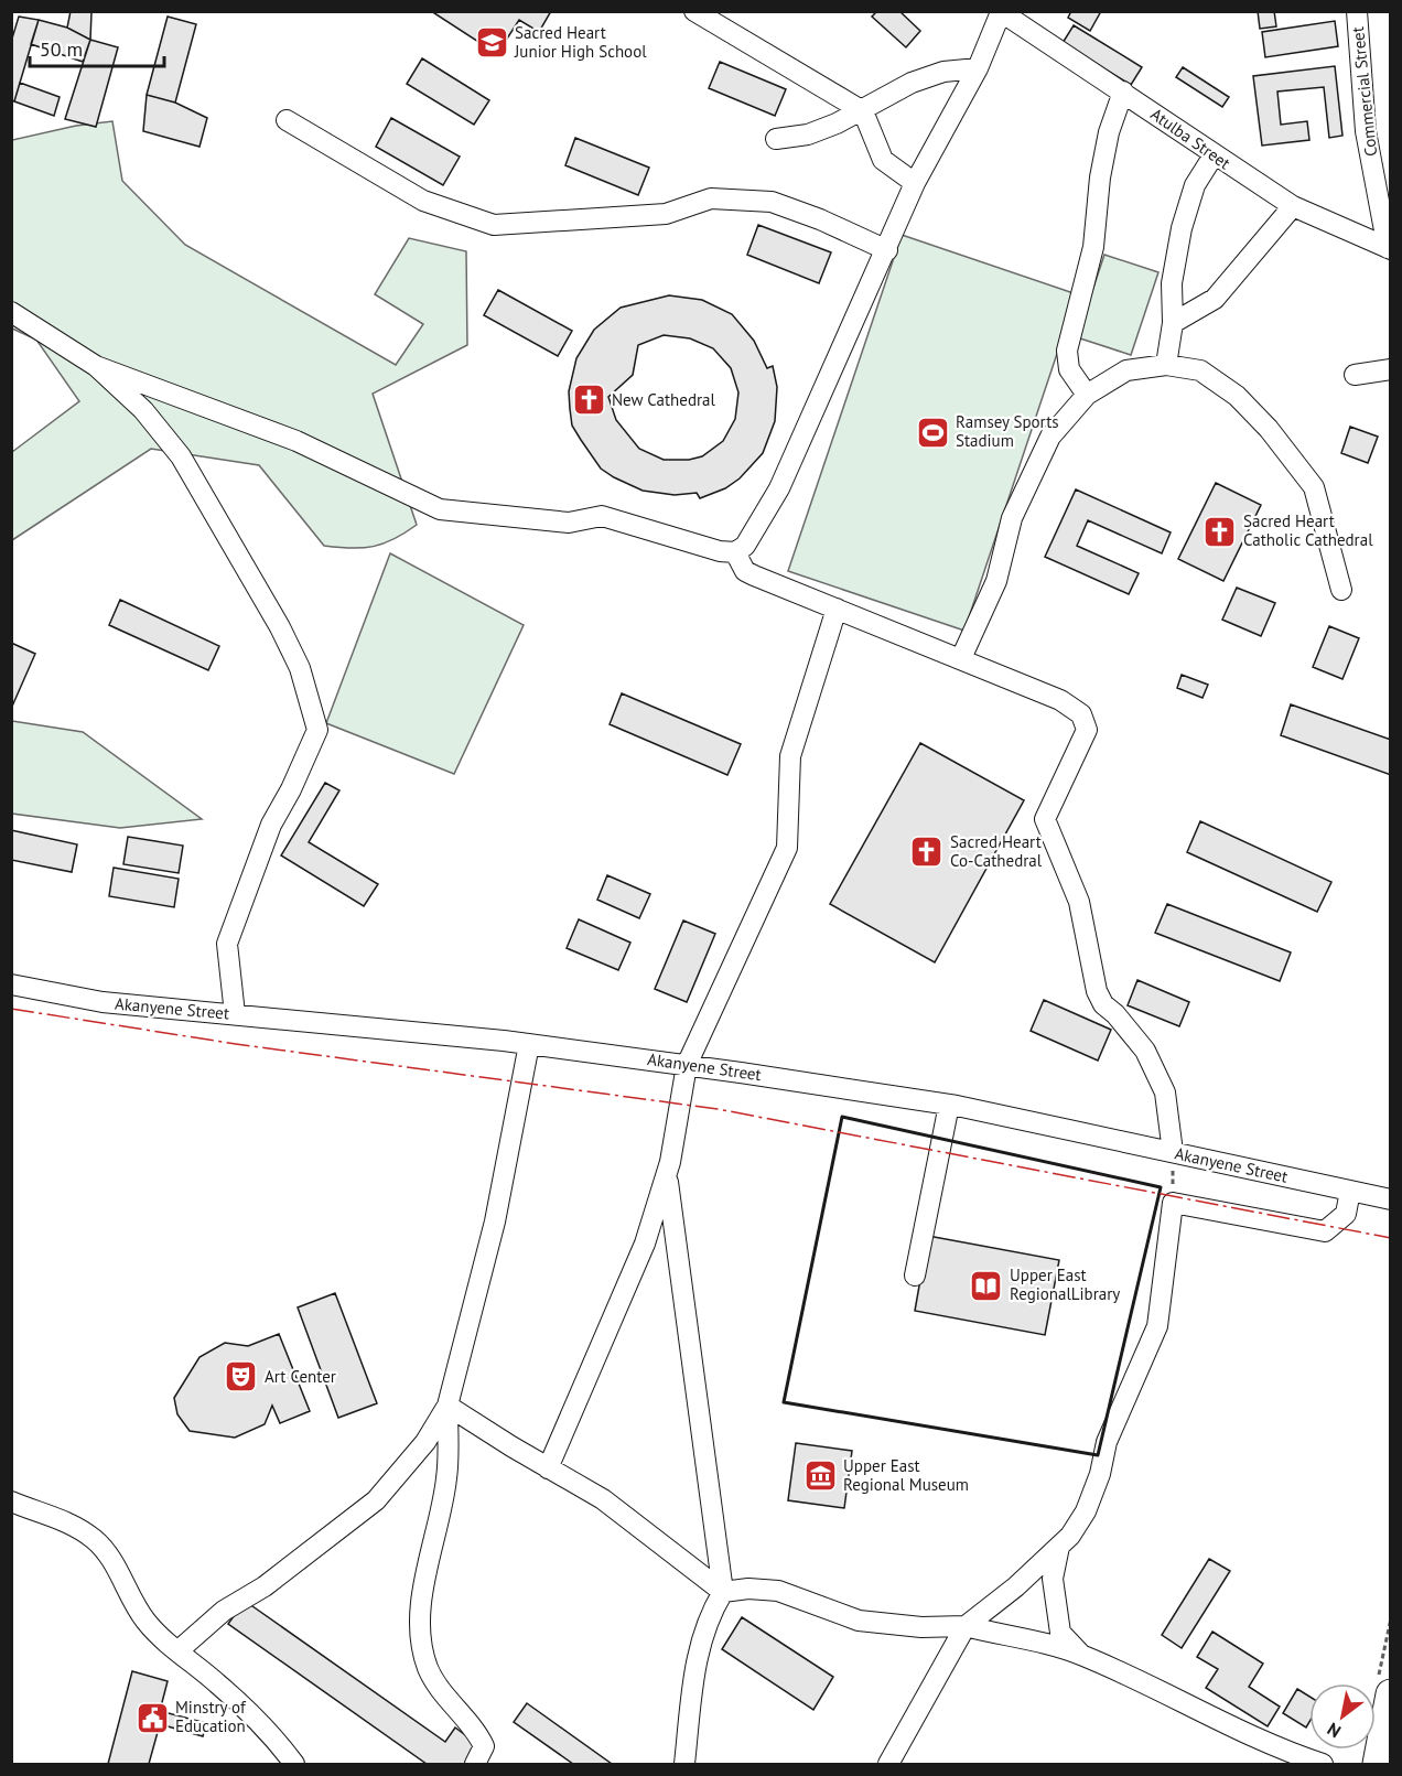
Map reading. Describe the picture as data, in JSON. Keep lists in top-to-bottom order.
{
  "streets": {
    "street": ["Commercial Street", "Atulba Street", "Akanyene Street"]
  },
  "crossings": [
    ["Commercial Street", "Atulba Street"]
  ],
  "places": {
    "school or university": ["Sacred Heart Junior High School"],
    "church": ["New Cathedral", "Sacred Heart Catholic Cathedral", "Sacred Heart Co-Cathedral"],
    "sports": ["Ramsey Sports Stadium"],
    "library": ["Upper East RegionalLibrary"],
    "theatre": ["Art Center"],
    "museum": ["Upper East Regional Museum"],
    "public building": ["Minstry of Education"]
  },
  "scale_bar": "50 m",
  "north": "bottom left"
}
